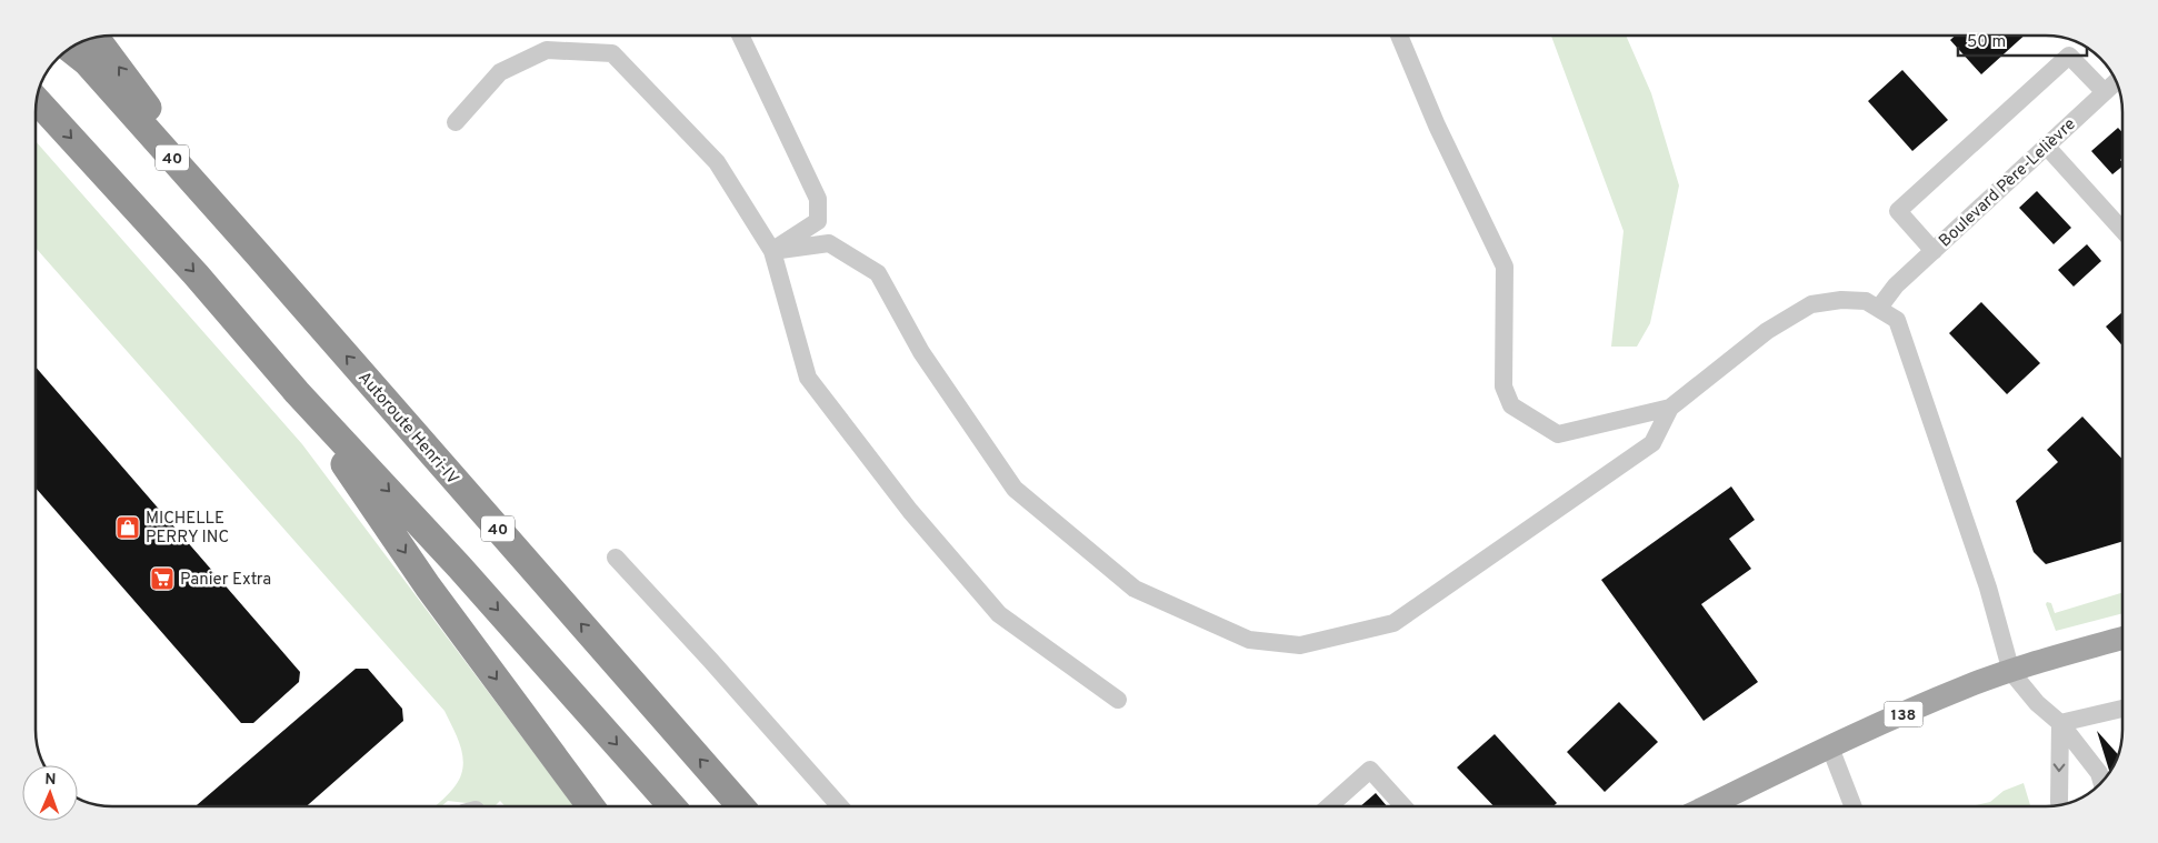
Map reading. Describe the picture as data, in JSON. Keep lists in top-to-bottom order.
{
  "streets": {
    "highway": ["40", "Autoroute Henri-IV"],
    "main road": ["138"],
    "street": ["Boulevard Père-Lelièvre"]
  },
  "places": {
    "shop": ["MICHELLE PERRY INC"],
    "supermarket": ["Panier Extra"]
  },
  "scale_bar": "50 m",
  "north": "top"
}
